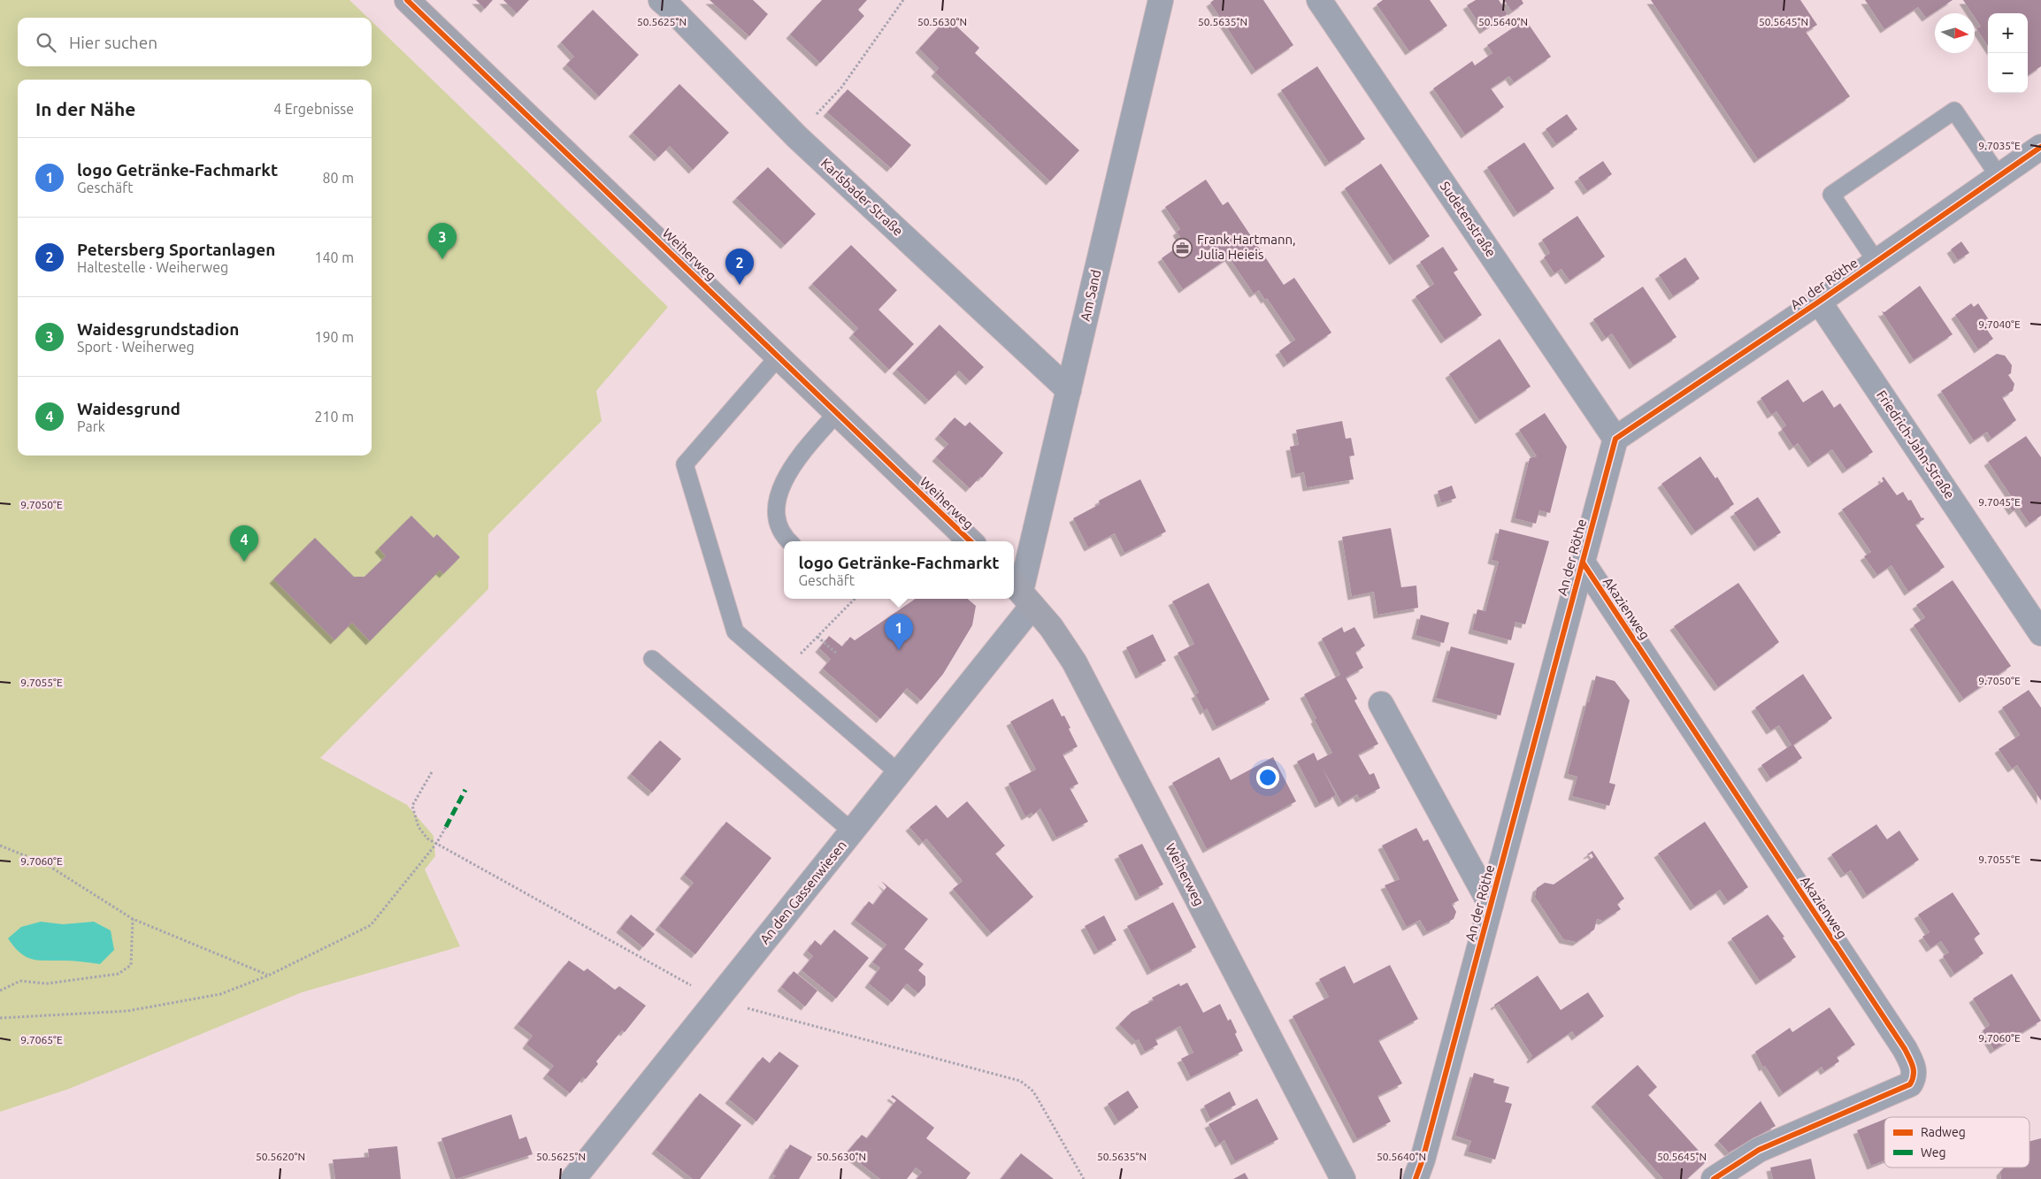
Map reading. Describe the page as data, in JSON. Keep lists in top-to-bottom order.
{
  "streets": {
    "main road": ["Weiherweg"],
    "street": [
      "Karlsbader Straße",
      "Sudetenstraße",
      "An der Röthe",
      "Am Sand",
      "Friedrich-Jahn-Straße",
      "Akazienweg",
      "An den Gassenwiesen"
    ]
  },
  "crossings": [
    ["Karlsbader Straße", "Am Sand"],
    ["Sudetenstraße", "An der Röthe"],
    ["Weiherweg", "Am Sand"],
    ["Weiherweg", "An den Gassenwiesen"],
    ["An der Röthe", "Friedrich-Jahn-Straße"],
    ["An der Röthe", "Akazienweg"],
    ["Am Sand", "An den Gassenwiesen"]
  ],
  "places": {
    "office": ["Frank Hartmann, Julia Heieis"]
  },
  "legend": ["Radweg", "Weg"],
  "north": "right",
  "page": {
    "map_buttons": ["+", "−"],
    "search": "Hier suchen",
    "heading": ["In der Nähe", "4 Ergebnisse"],
    "list": [
      {
        "mark": "1",
        "name": "logo Getränke-Fachmarkt",
        "note": "Geschäft",
        "value": "80 m"
      },
      {
        "mark": "2",
        "name": "Petersberg Sportanlagen",
        "note": "Haltestelle · Weiherweg",
        "value": "140 m"
      },
      {
        "mark": "3",
        "name": "Waidesgrundstadion",
        "note": "Sport · Weiherweg",
        "value": "190 m"
      },
      {
        "mark": "4",
        "name": "Waidesgrund",
        "note": "Park",
        "value": "210 m"
      }
    ],
    "pins": [
      "3",
      "2",
      "4",
      "1"
    ],
    "popup": ["logo Getränke-Fachmarkt", "Geschäft"]
  },
  "coordinates": [
    "50.5625°N",
    "50.5630°N",
    "50.5635°N",
    "50.5640°N",
    "50.5645°N",
    "9.7035°E",
    "9.7040°E",
    "9.7045°E",
    "9.7050°E",
    "9.7055°E",
    "9.7060°E",
    "9.7065°E",
    "50.5620°N"
  ]
}
